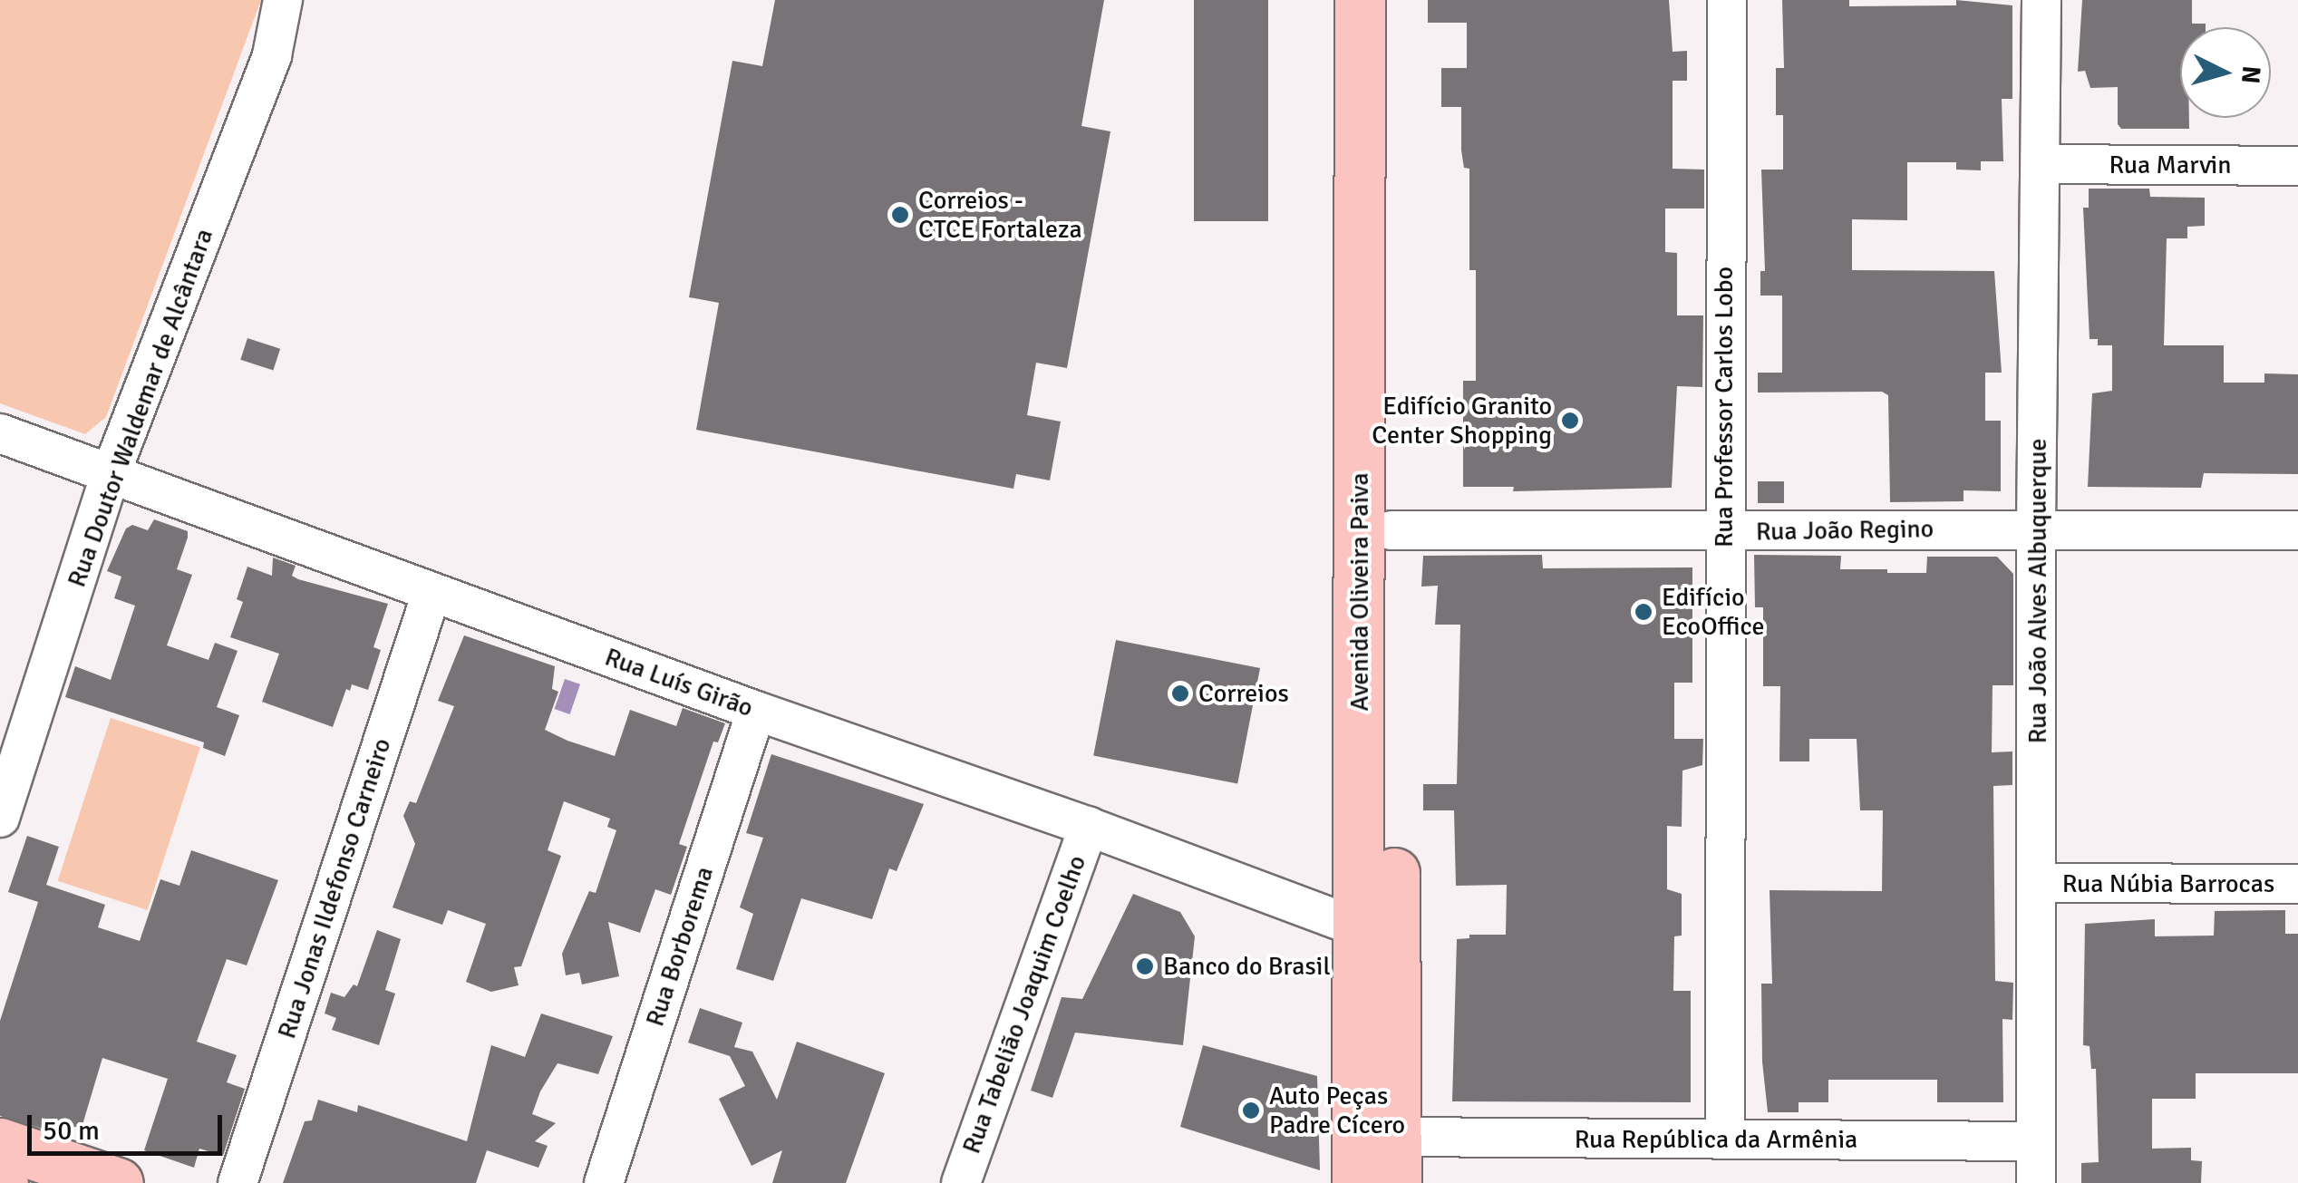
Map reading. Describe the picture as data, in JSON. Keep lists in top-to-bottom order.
{
  "streets": {
    "main road": ["Avenida Oliveira Paiva"],
    "street": [
      "Rua Marvin",
      "Rua Professor Carlos Lobo",
      "Rua Doutor Waldemar de Alcântara",
      "Rua João Regino",
      "Rua João Alves Albuquerque",
      "Rua Luís Girão",
      "Rua Núbia Barrocas",
      "Rua Jonas Ildefonso Carneiro",
      "Rua Borborema",
      "Rua Tabelião Joaquim Coelho",
      "Rua República da Armênia"
    ]
  },
  "crossings": [
    ["Rua Marvin", "Rua João Alves Albuquerque"],
    ["Rua Professor Carlos Lobo", "Rua João Regino"],
    ["Rua Professor Carlos Lobo", "Rua República da Armênia"],
    ["Rua Doutor Waldemar de Alcântara", "Rua Luís Girão"],
    ["Rua João Regino", "Rua João Alves Albuquerque"],
    ["Rua João Regino", "Avenida Oliveira Paiva"],
    ["Rua João Alves Albuquerque", "Rua Núbia Barrocas"],
    ["Rua João Alves Albuquerque", "Rua República da Armênia"],
    ["Avenida Oliveira Paiva", "Rua Luís Girão"],
    ["Avenida Oliveira Paiva", "Rua República da Armênia"],
    ["Rua Luís Girão", "Rua Jonas Ildefonso Carneiro"],
    ["Rua Luís Girão", "Rua Borborema"],
    ["Rua Luís Girão", "Rua Tabelião Joaquim Coelho"]
  ],
  "places": [
    "Correios - CTCE Fortaleza",
    "Edifício Granito Center Shopping",
    "Edifício EcoOffice",
    "Correios",
    "Banco do Brasil",
    "Auto Peças Padre Cícero"
  ],
  "scale_bar": "50 m",
  "north": "right"
}
